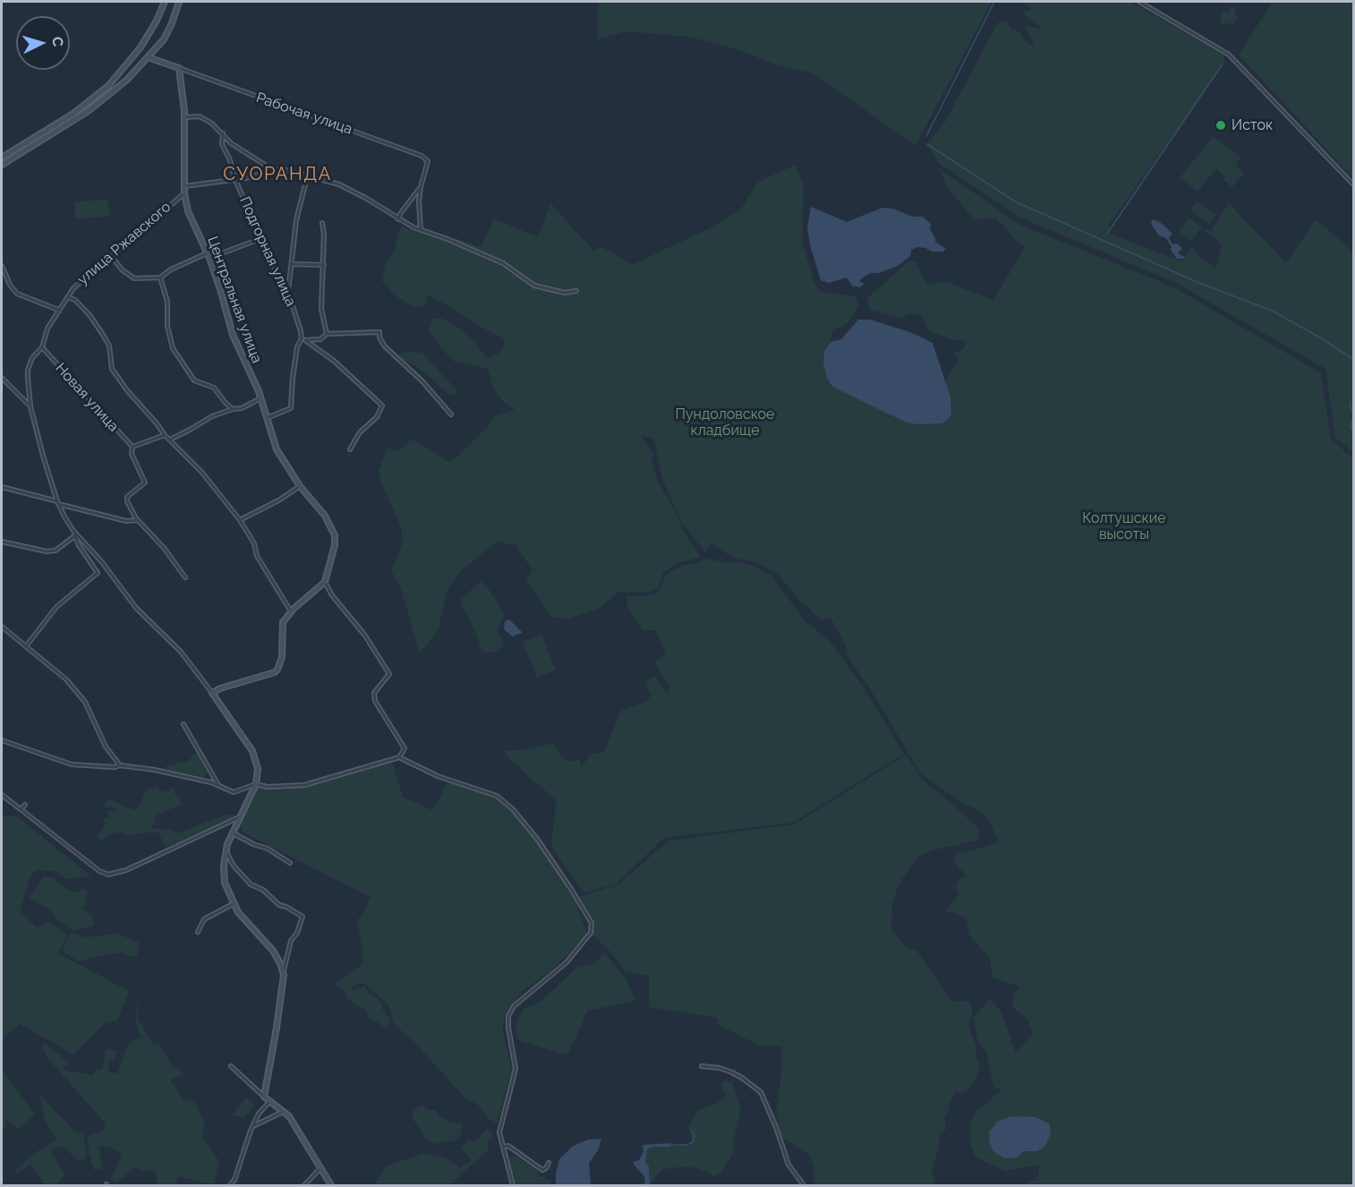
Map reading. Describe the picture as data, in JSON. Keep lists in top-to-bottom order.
{
  "streets": {
    "street": [
      "Рабочая улица",
      "улица Ржавского",
      "Подгорная улица",
      "Центральная улица",
      "Новая улица"
    ]
  },
  "crossings": [
    ["Рабочая улица", "Центральная улица"],
    ["улица Ржавского", "Центральная улица"],
    ["улица Ржавского", "Новая улица"],
    ["Подгорная улица", "Центральная улица"]
  ],
  "districts": ["СУОРАНДА"],
  "parks": ["Пундоловское кладбище", "Колтушские высоты"],
  "places": ["Исток"],
  "north": "right"
}
